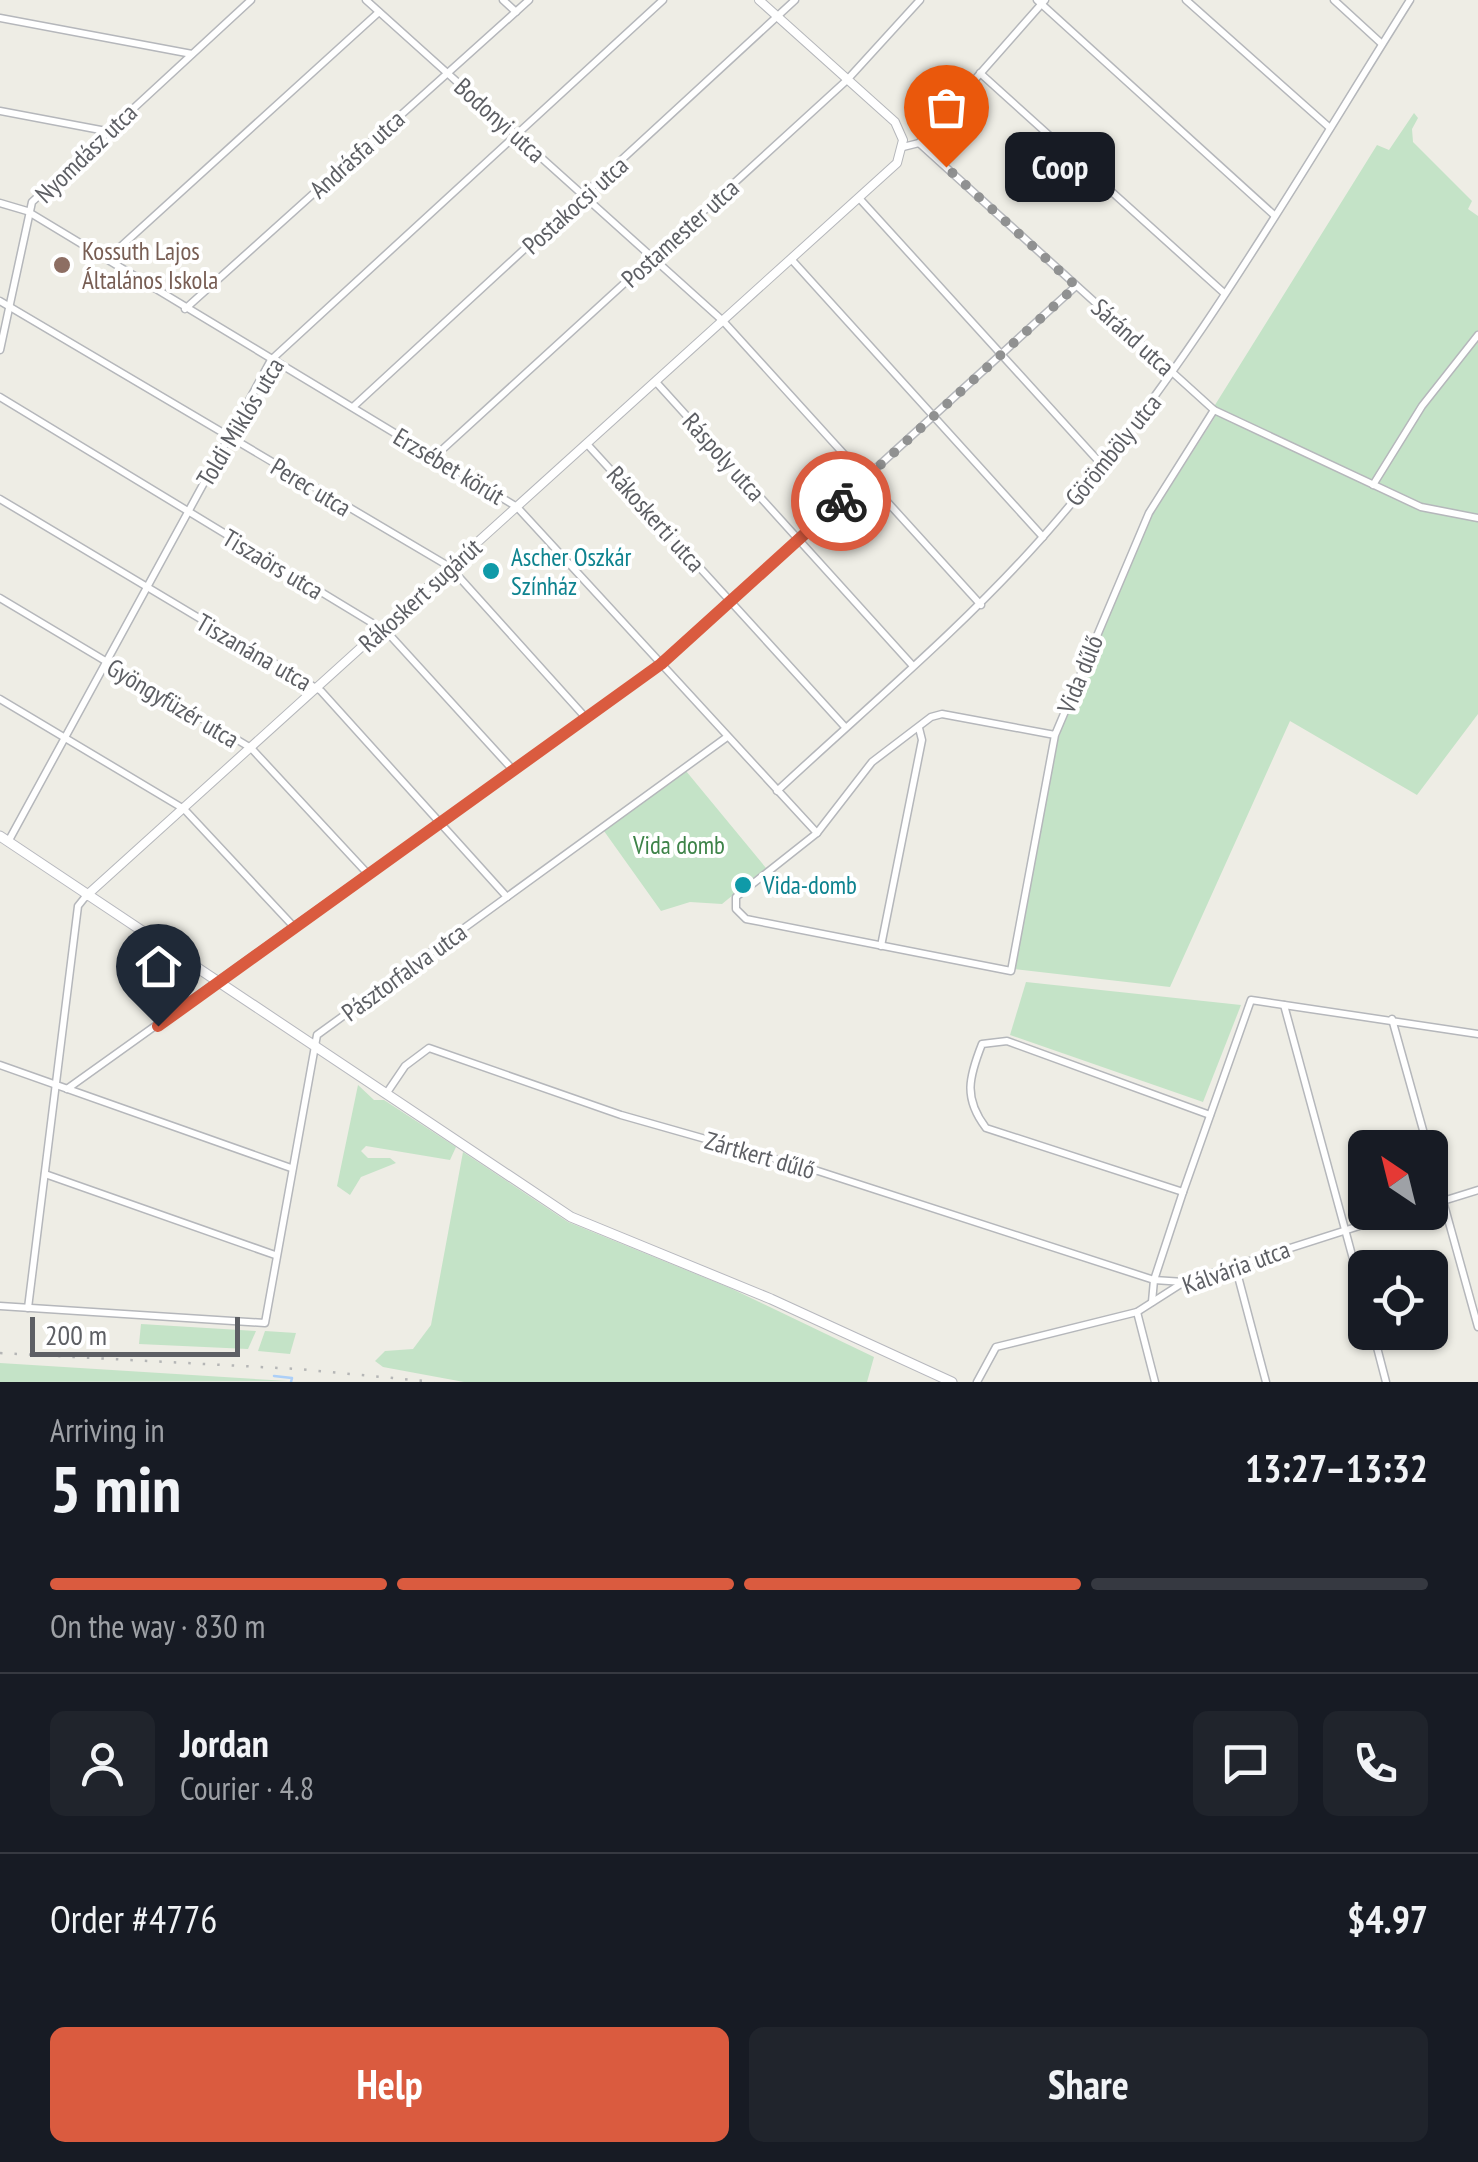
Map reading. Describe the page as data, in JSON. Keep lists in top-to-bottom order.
{
  "streets": {
    "street": [
      "Bodonyi utca",
      "Nyomdász utca",
      "Andrásfa utca",
      "Postakocsi utca",
      "Postamester utca",
      "Sáránd utca",
      "Toldi Miklós utca",
      "Görömböly utca",
      "Ráspoly utca",
      "Erzsébet körút",
      "Perec utca",
      "Rákoskerti utca",
      "Tiszaörs utca",
      "Rákoskert sugárút",
      "Tiszanána utca",
      "Vida dűlő",
      "Gyöngyfüzér utca",
      "Pásztorfalva utca",
      "Zártkert dűlő",
      "Kálvária utca"
    ]
  },
  "crossings": [
    ["Bodonyi utca", "Andrásfa utca"],
    ["Bodonyi utca", "Postakocsi utca"],
    ["Bodonyi utca", "Postamester utca"],
    ["Bodonyi utca", "Toldi Miklós utca"],
    ["Bodonyi utca", "Görömböly utca"],
    ["Bodonyi utca", "Rákoskert sugárút"],
    ["Nyomdász utca", "Erzsébet körút"],
    ["Nyomdász utca", "Perec utca"],
    ["Andrásfa utca", "Erzsébet körút"],
    ["Postakocsi utca", "Erzsébet körút"],
    ["Postamester utca", "Erzsébet körút"],
    ["Sáránd utca", "Görömböly utca"],
    ["Sáránd utca", "Vida dűlő"],
    ["Toldi Miklós utca", "Erzsébet körút"],
    ["Toldi Miklós utca", "Perec utca"],
    ["Toldi Miklós utca", "Tiszaörs utca"],
    ["Toldi Miklós utca", "Tiszanána utca"],
    ["Toldi Miklós utca", "Gyöngyfüzér utca"],
    ["Görömböly utca", "Ráspoly utca"],
    ["Görömböly utca", "Erzsébet körút"],
    ["Görömböly utca", "Rákoskerti utca"],
    ["Ráspoly utca", "Rákoskert sugárút"],
    ["Erzsébet körút", "Rákoskert sugárút"],
    ["Erzsébet körút", "Vida dűlő"],
    ["Erzsébet körút", "Pásztorfalva utca"],
    ["Perec utca", "Rákoskert sugárút"],
    ["Rákoskerti utca", "Rákoskert sugárút"],
    ["Tiszaörs utca", "Rákoskert sugárút"],
    ["Rákoskert sugárút", "Tiszanána utca"],
    ["Rákoskert sugárút", "Gyöngyfüzér utca"],
    ["Tiszanána utca", "Pásztorfalva utca"]
  ],
  "parks": ["Vida domb"],
  "places": [
    "Coop",
    "Kossuth Lajos Általános Iskola",
    "Ascher Oszkár Színház",
    "Vida-domb"
  ],
  "scale_bar": "200 m",
  "north": "top left",
  "page": {
    "bubble": "Coop",
    "scale": "200 m",
    "heading": ["5 min", "Arriving in", "13:27–13:32"],
    "panel": [
      "Jordan",
      "Courier · 4.8",
      "Order #4776",
      "$4.97"
    ],
    "bar": "On the way · 830 m",
    "buttons": ["Help", "Share"]
  }
}
